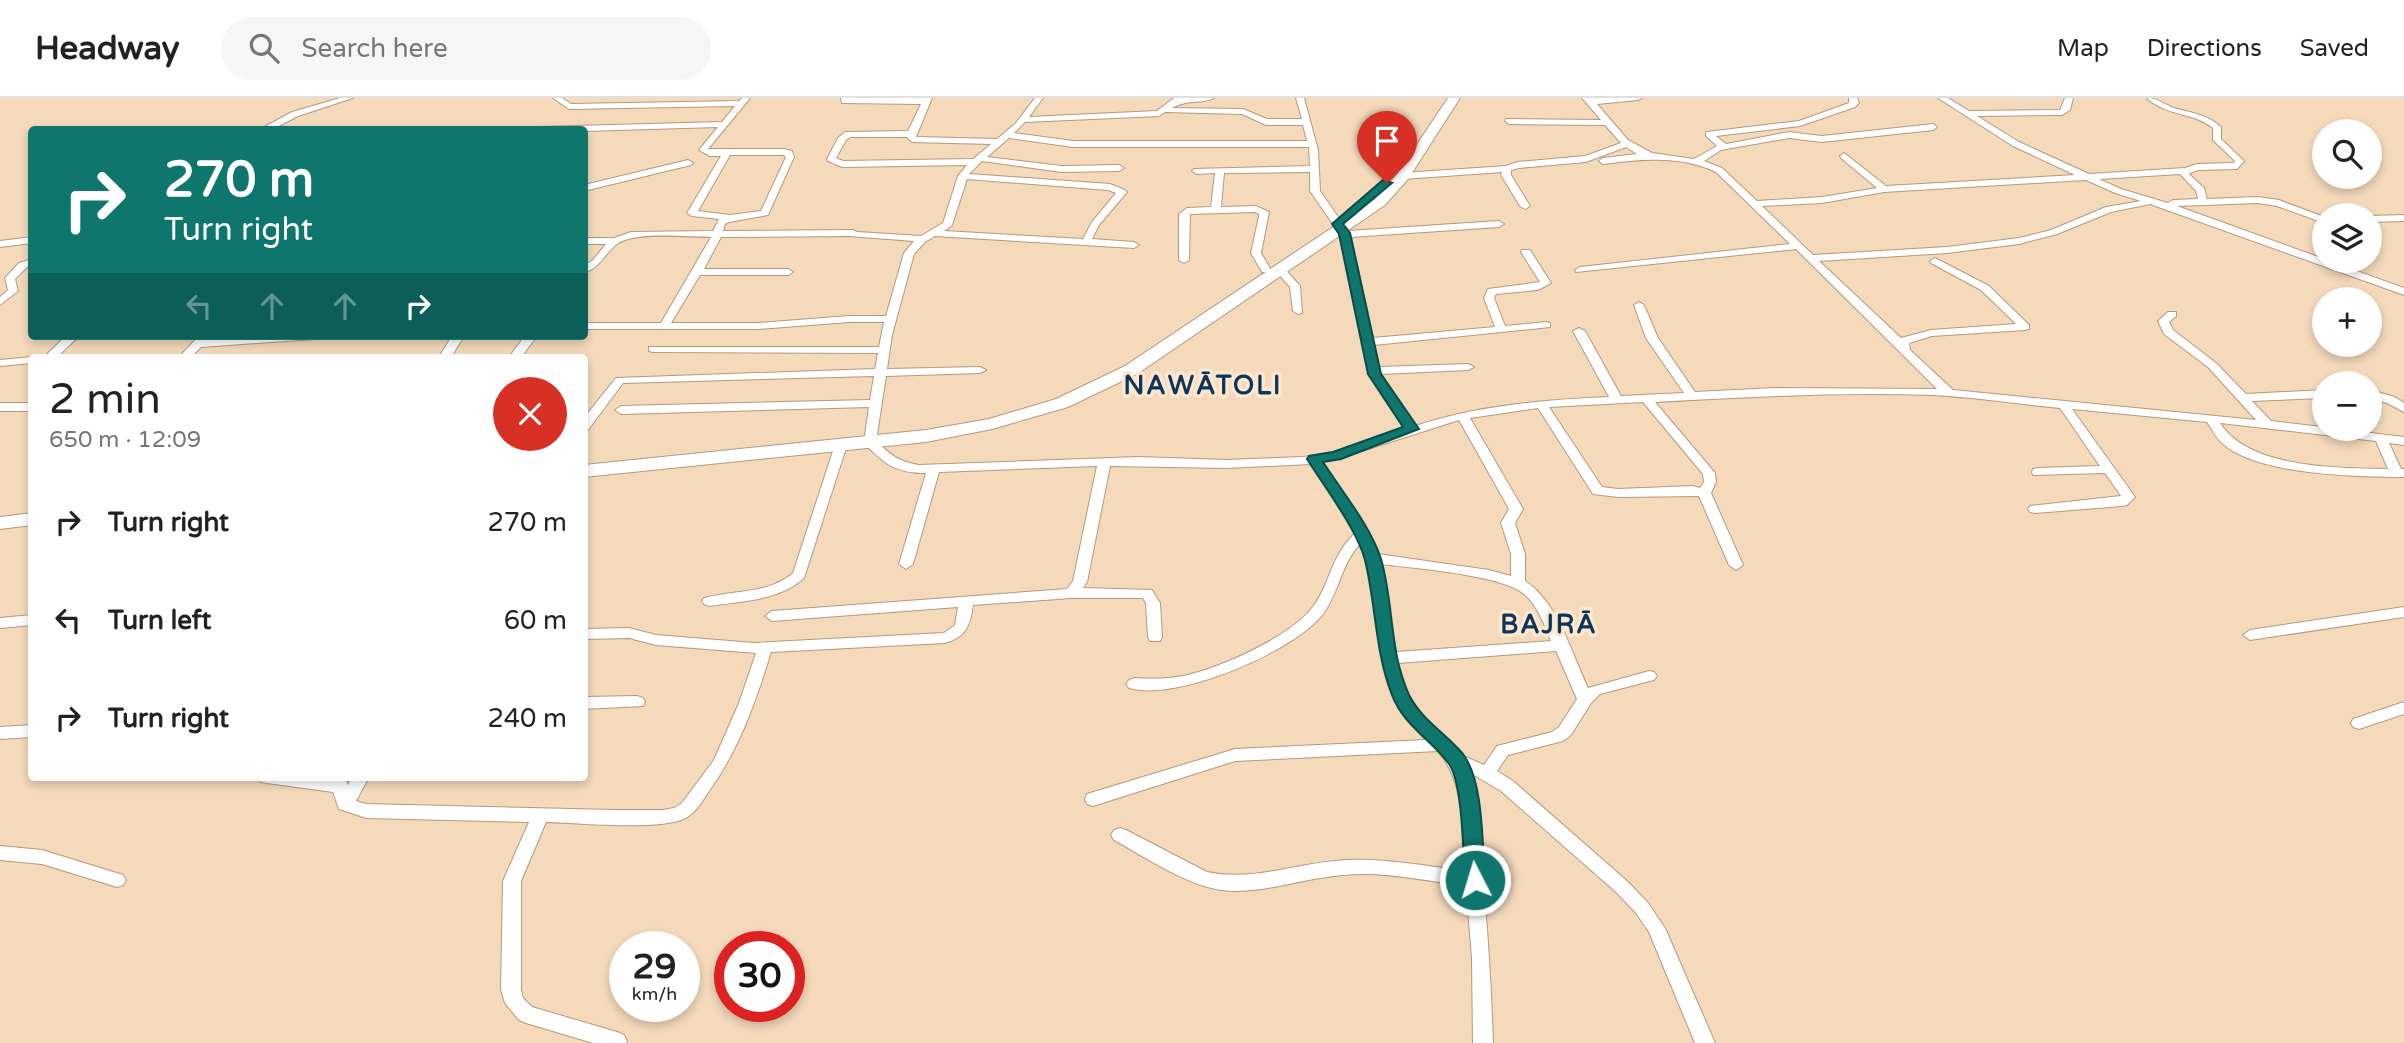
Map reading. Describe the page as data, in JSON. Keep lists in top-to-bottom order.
{
  "districts": ["NAWĀTOLI", "BAJRĀ"],
  "page": {
    "header": "Headway",
    "search": "Search here",
    "nav": ["Map", "Directions", "Saved"],
    "map_buttons": ["+", "−"],
    "turn": ["270 m", "Turn right"],
    "heading": ["2 min", "650 m · 12:09"],
    "list": [
      {
        "name": "Turn right",
        "value": "270 m"
      },
      {
        "name": "Turn left",
        "value": "60 m"
      },
      {
        "name": "Turn right",
        "value": "240 m"
      }
    ],
    "speed": "29 km/h",
    "limit": "30"
  }
}
